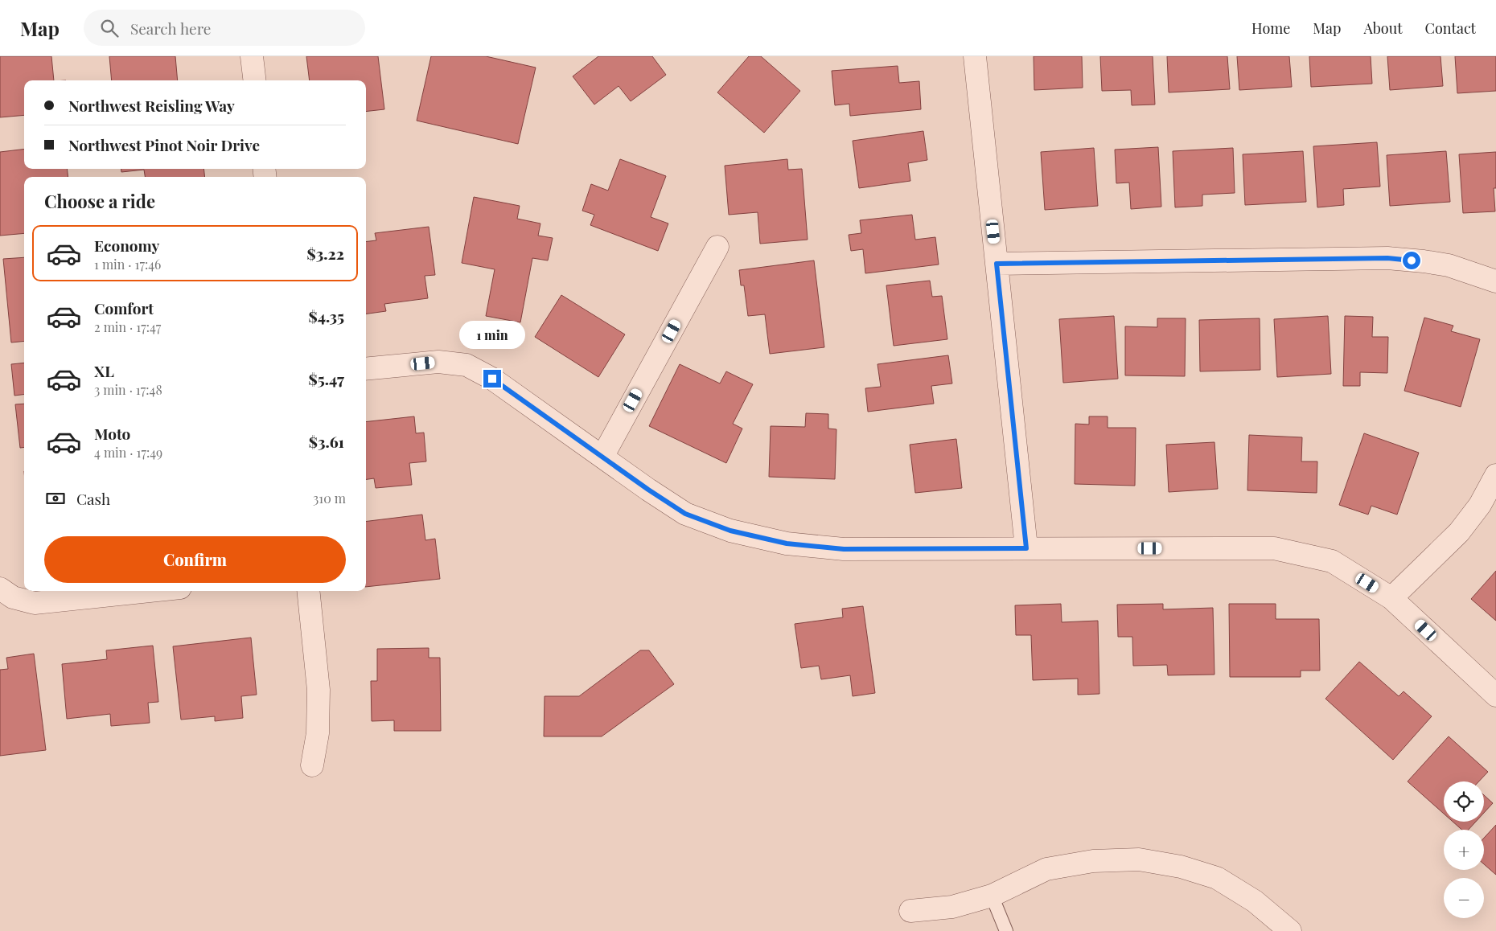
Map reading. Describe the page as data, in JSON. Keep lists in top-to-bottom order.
{
  "page": {
    "header": "Map",
    "search": "Search here",
    "nav": [
      "Home",
      "Map",
      "About",
      "Contact"
    ],
    "banner": ["Northwest Reisling Way", "Northwest Pinot Noir Drive"],
    "heading": "Choose a ride",
    "list": [
      {
        "name": "Economy",
        "note": "1 min · 17:46",
        "value": "$3.22"
      },
      {
        "name": "Comfort",
        "note": "2 min · 17:47",
        "value": "$4.35"
      },
      {
        "name": "XL",
        "note": "3 min · 17:48",
        "value": "$5.47"
      },
      {
        "name": "Moto",
        "note": "4 min · 17:49",
        "value": "$3.61"
      }
    ],
    "bubble": "1 min",
    "pay": ["Cash", "310 m"],
    "buttons": "Confirm",
    "map_buttons": ["+", "−"]
  }
}
